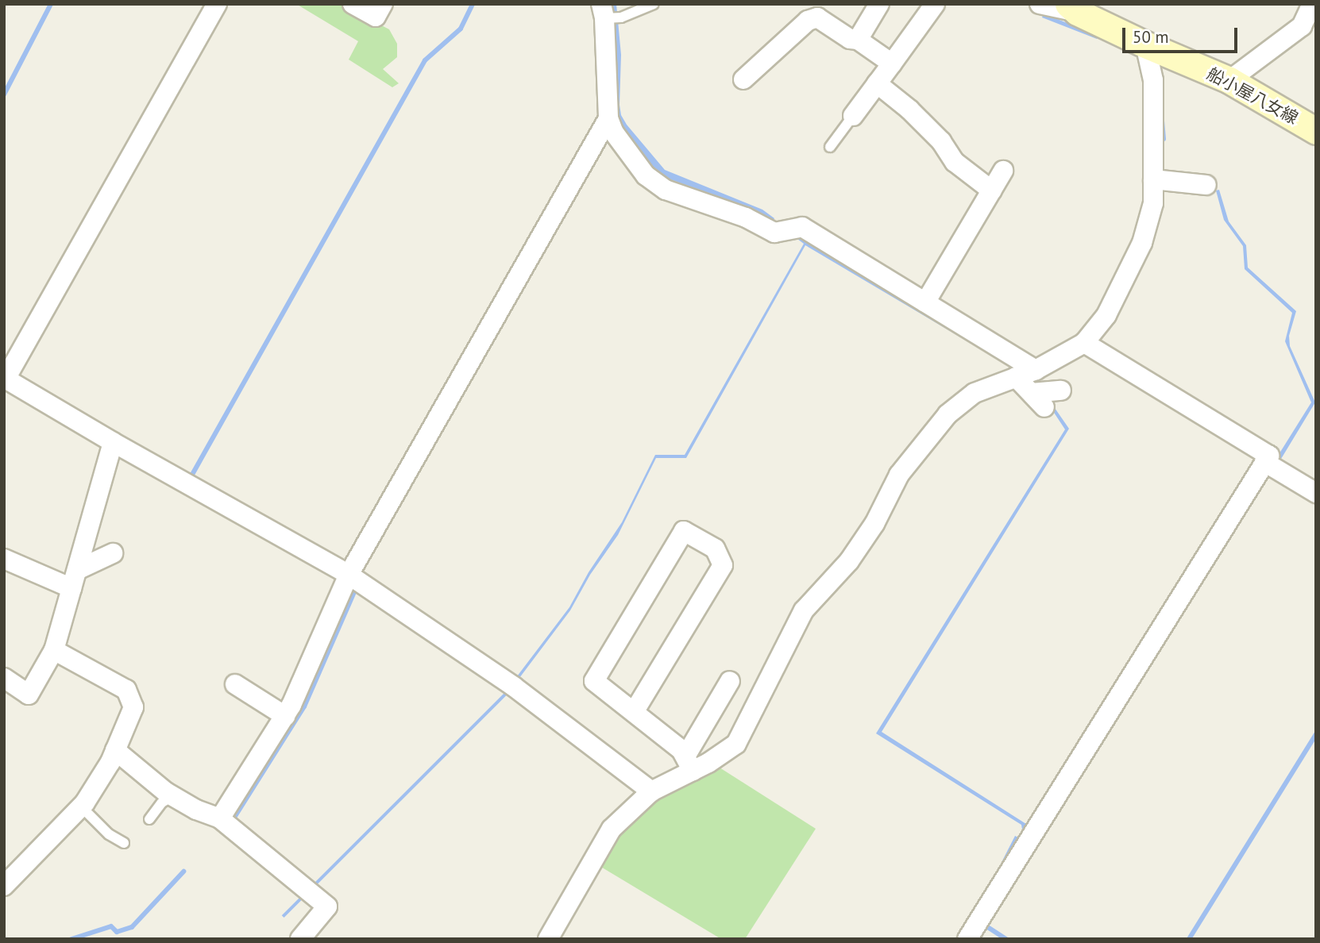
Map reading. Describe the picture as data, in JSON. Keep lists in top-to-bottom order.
{
  "streets": {
    "main road": ["船小屋八女線"]
  },
  "scale_bar": "50 m"
}
